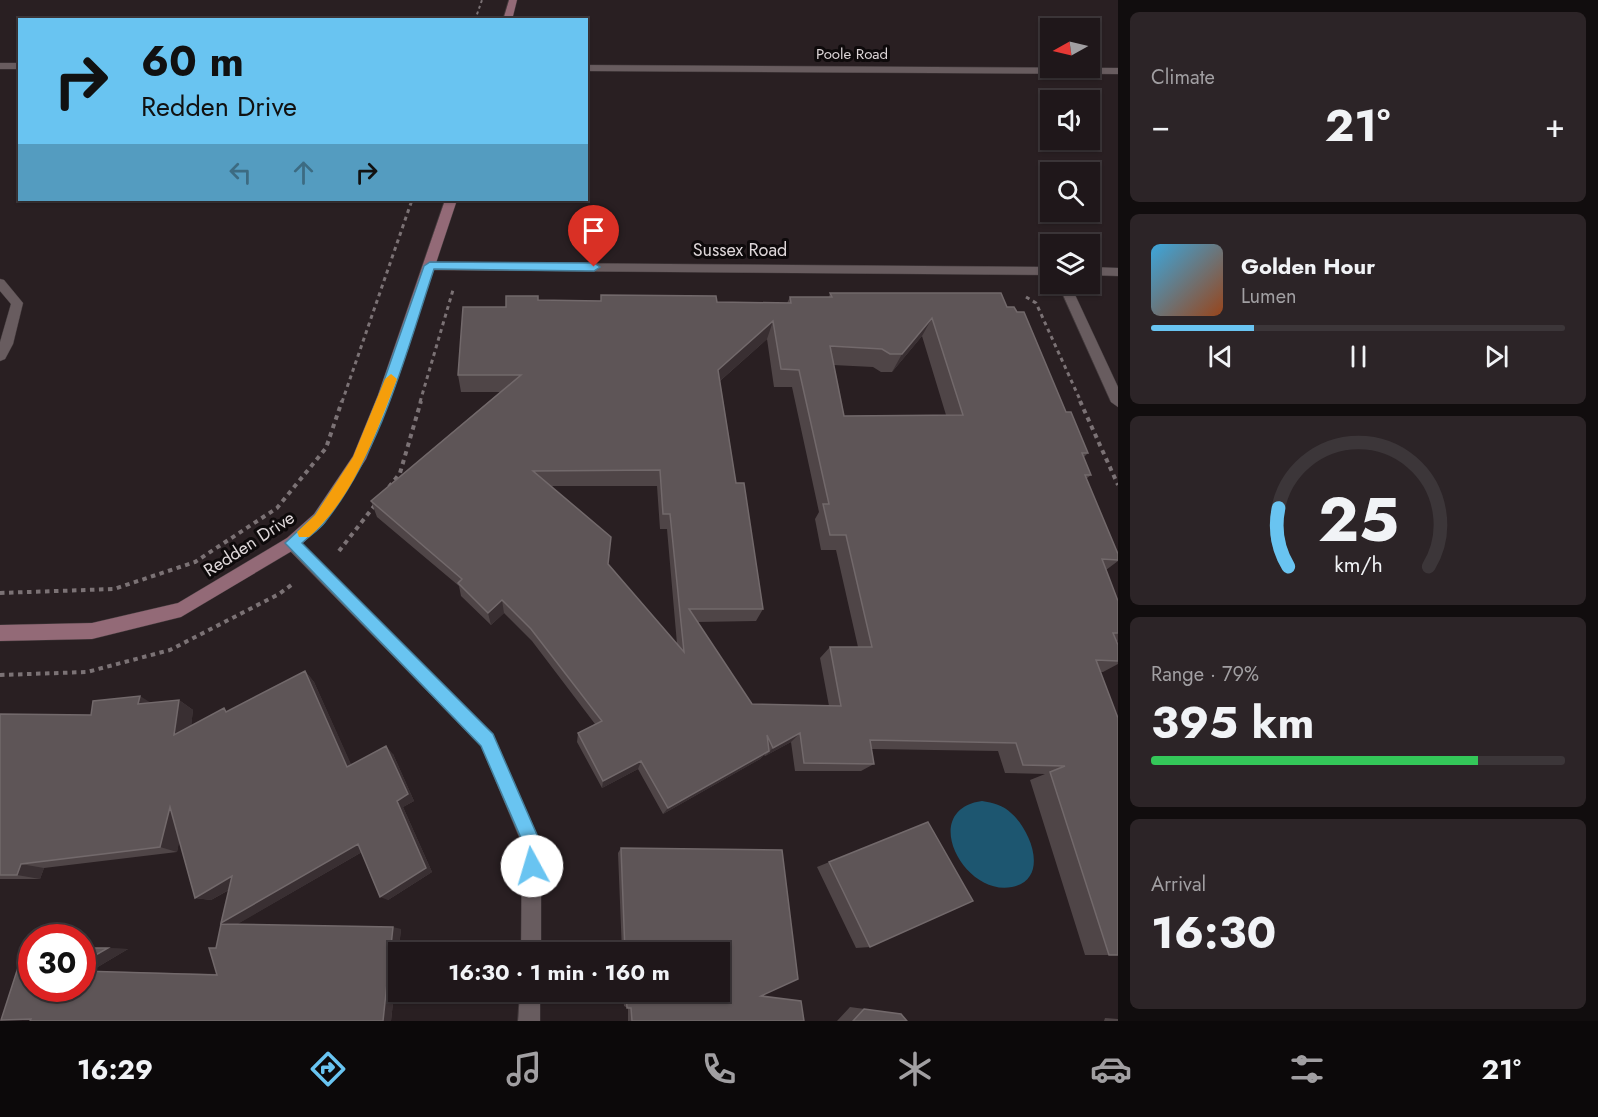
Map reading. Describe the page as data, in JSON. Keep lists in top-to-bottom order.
{
  "streets": {
    "street": ["Poole Road", "Sussex Road", "Redden Drive"]
  },
  "crossings": [
    ["Sussex Road", "Redden Drive"]
  ],
  "north": "left",
  "page": {
    "tile": [
      "Climate",
      ["Range · 79%", "395 km"],
      ["Arrival", "16:30"]
    ],
    "turn": ["60 m", "Redden Drive"],
    "heat": ["−", "21°", "+"],
    "song": ["Golden Hour", "Lumen"],
    "limit": "30",
    "trip": "16:30 · 1 min · 160 m",
    "tabs": ["16:29", "21°"],
    "gauge": ["25", "km/h"]
  }
}
